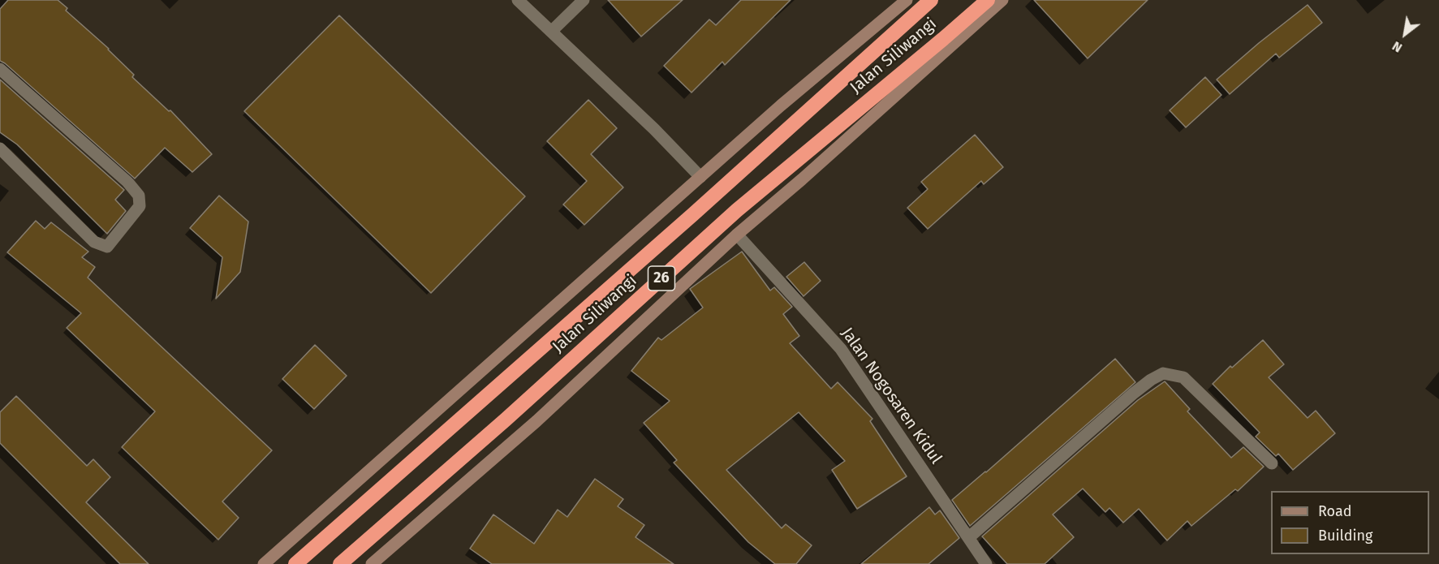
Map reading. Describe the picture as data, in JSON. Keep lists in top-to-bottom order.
{
  "streets": {
    "highway": ["Jalan Siliwangi", "26"],
    "street": ["Jalan Nogosaren Kidul"]
  },
  "legend": ["Road", "Building"],
  "north": "bottom left"
}
